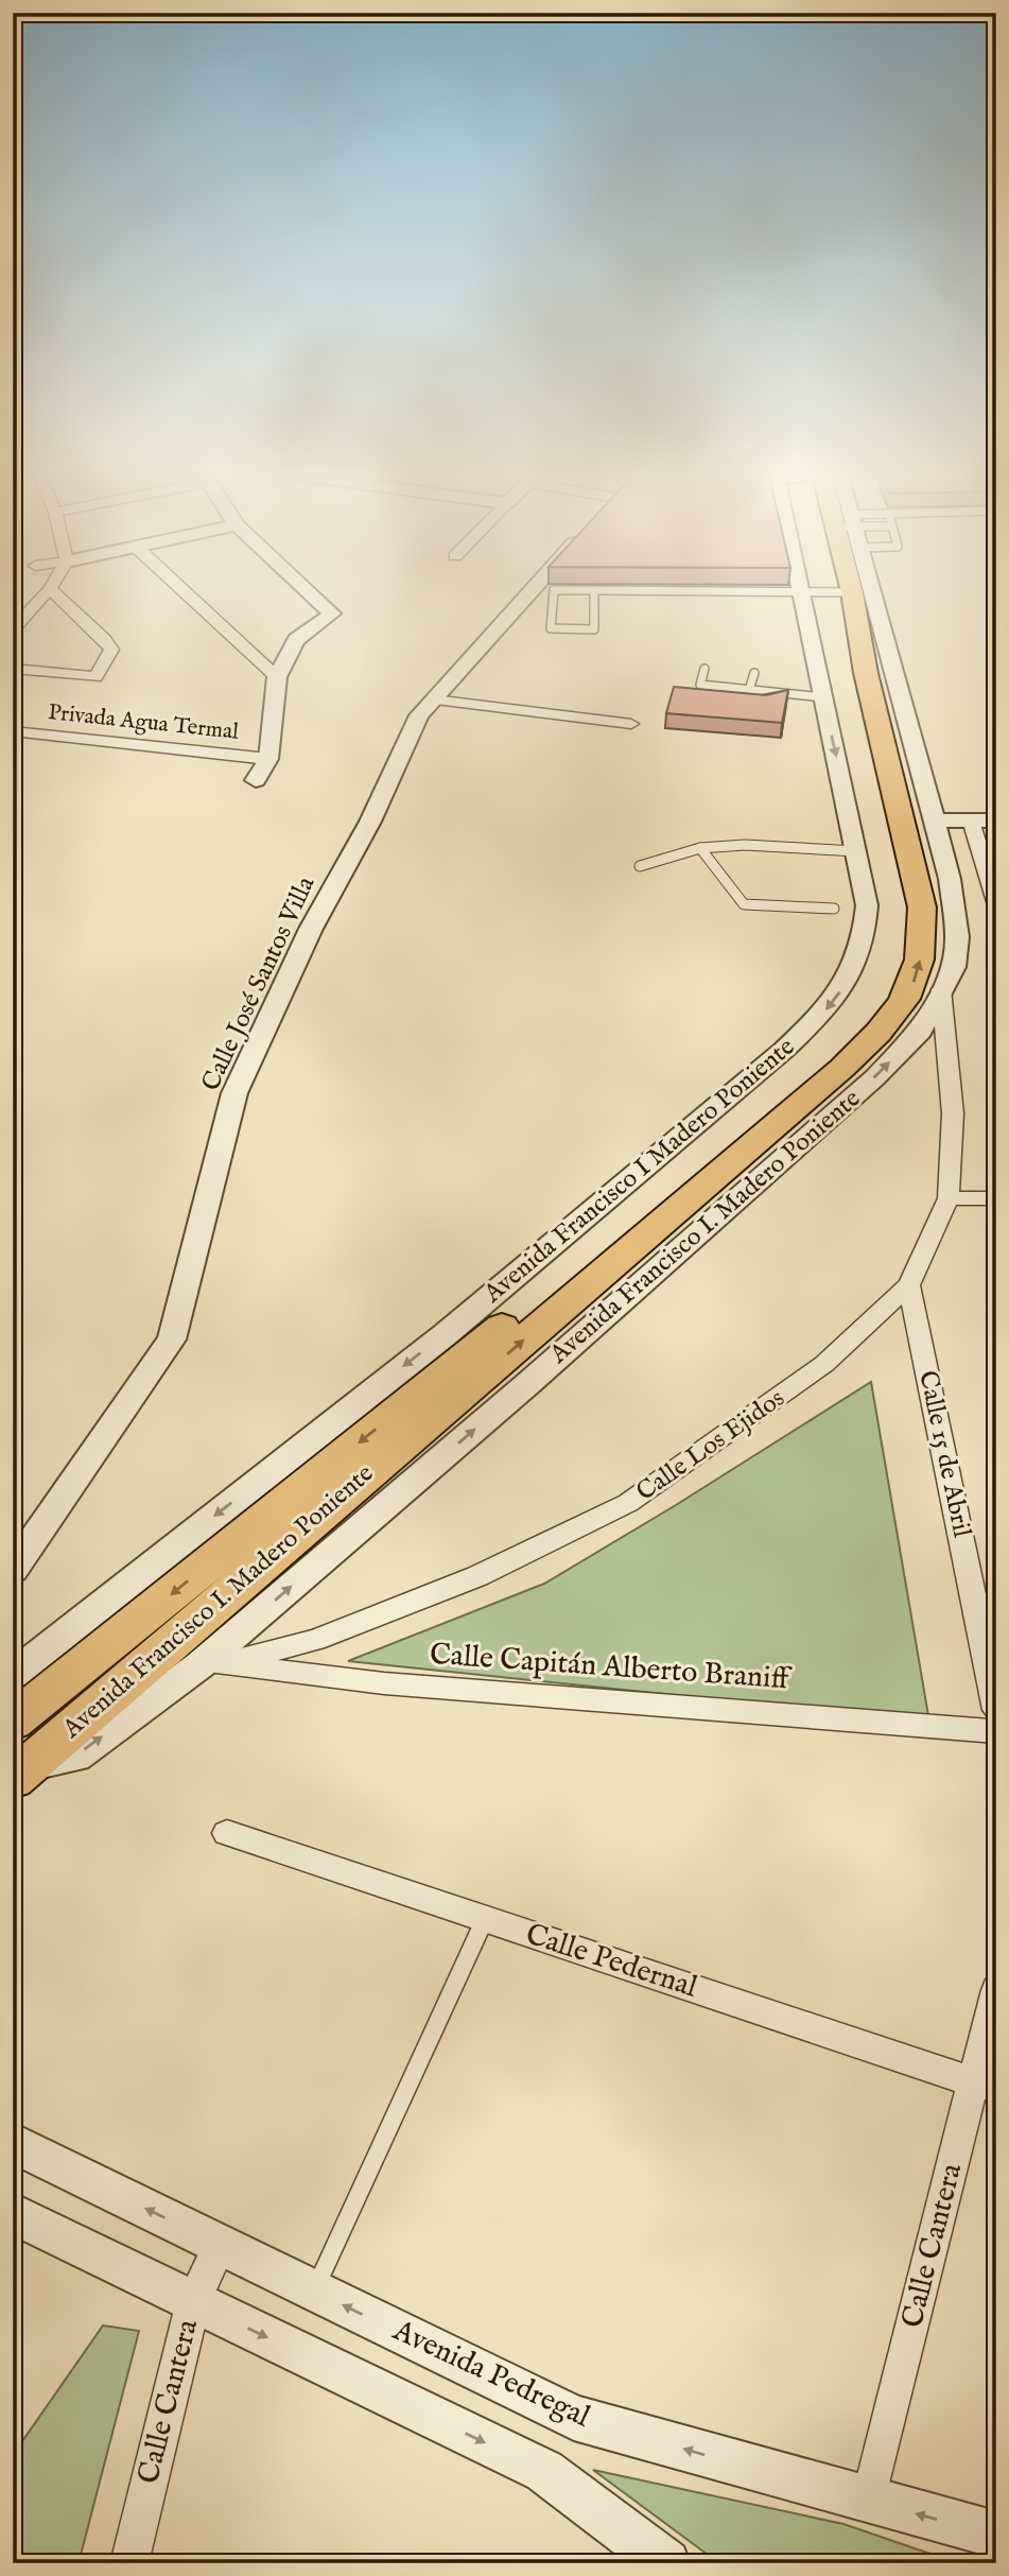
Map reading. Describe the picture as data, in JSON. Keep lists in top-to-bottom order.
{
  "streets": {
    "main road": ["Avenida Francisco I. Madero Poniente"],
    "street": [
      "Privada Agua Termal",
      "Calle José Santos Villa",
      "Avenida Francisco I Madero Poniente",
      "Calle Los Ejidos",
      "Calle 15 de Abril",
      "Calle Capitán Alberto Braniff",
      "Calle Pedernal",
      "Calle Cantera",
      "Avenida Pedregal"
    ]
  },
  "crossings": [
    ["Avenida Francisco I. Madero Poniente", "Calle Los Ejidos"],
    ["Avenida Francisco I. Madero Poniente", "Calle Capitán Alberto Braniff"],
    ["Calle Los Ejidos", "Calle 15 de Abril"],
    ["Calle Los Ejidos", "Calle Capitán Alberto Braniff"],
    ["Calle Pedernal", "Calle Cantera"],
    ["Calle Cantera", "Avenida Pedregal"]
  ],
  "one_way": ["Avenida Francisco I Madero Poniente"]
}
